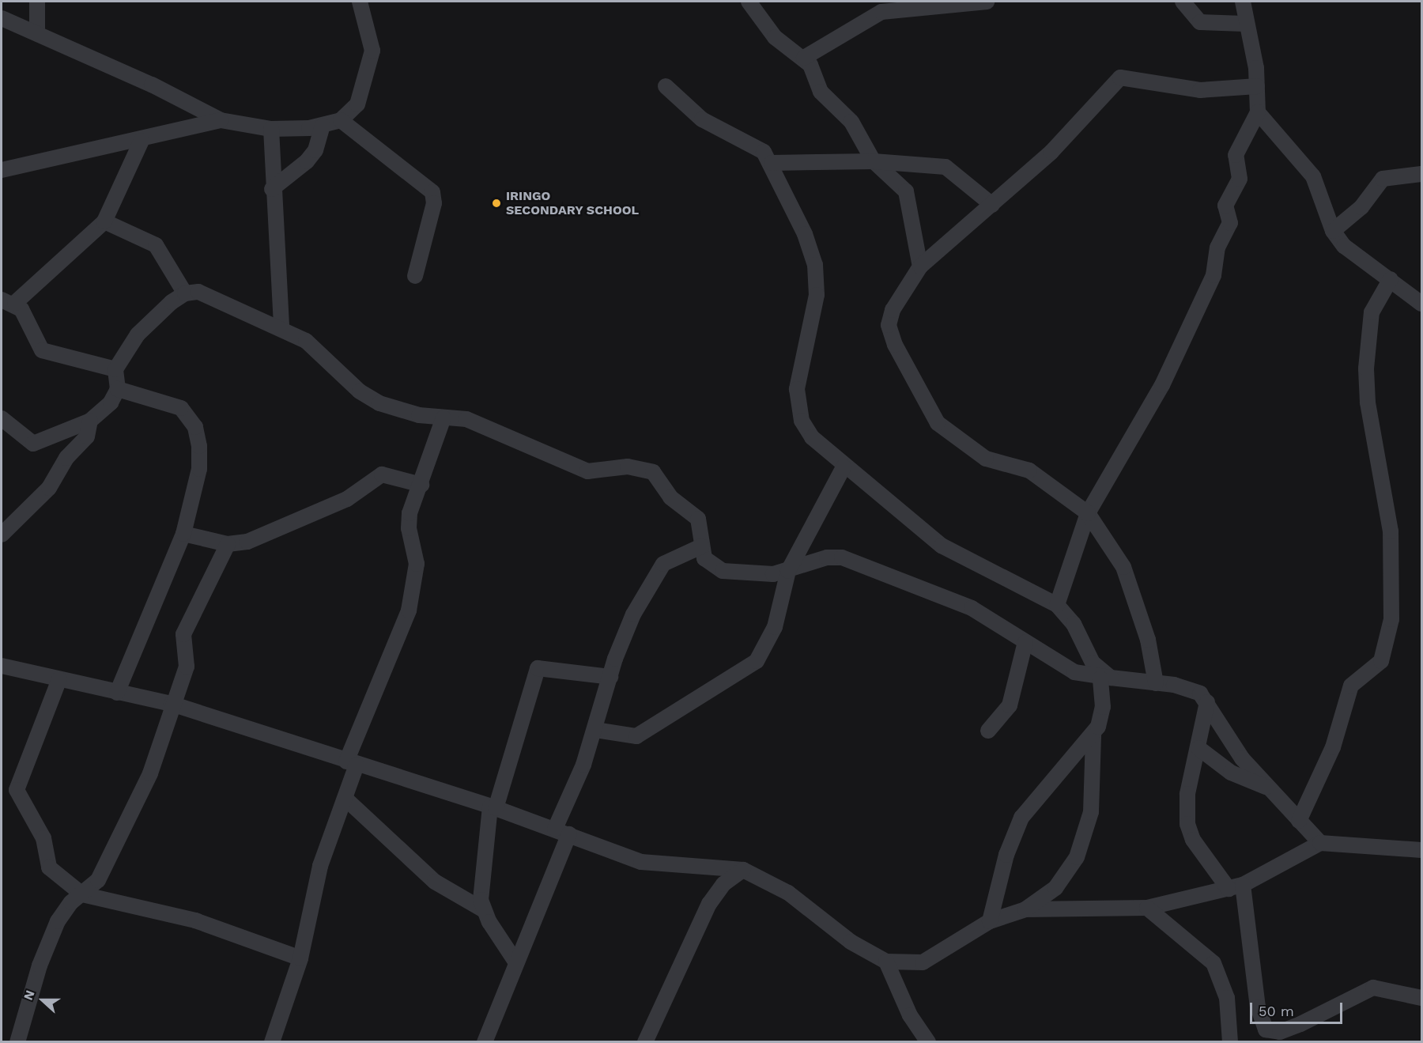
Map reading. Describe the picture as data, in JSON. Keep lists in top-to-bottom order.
{
  "places": ["IRINGO SECONDARY SCHOOL"],
  "scale_bar": "50 m",
  "north": "left"
}
